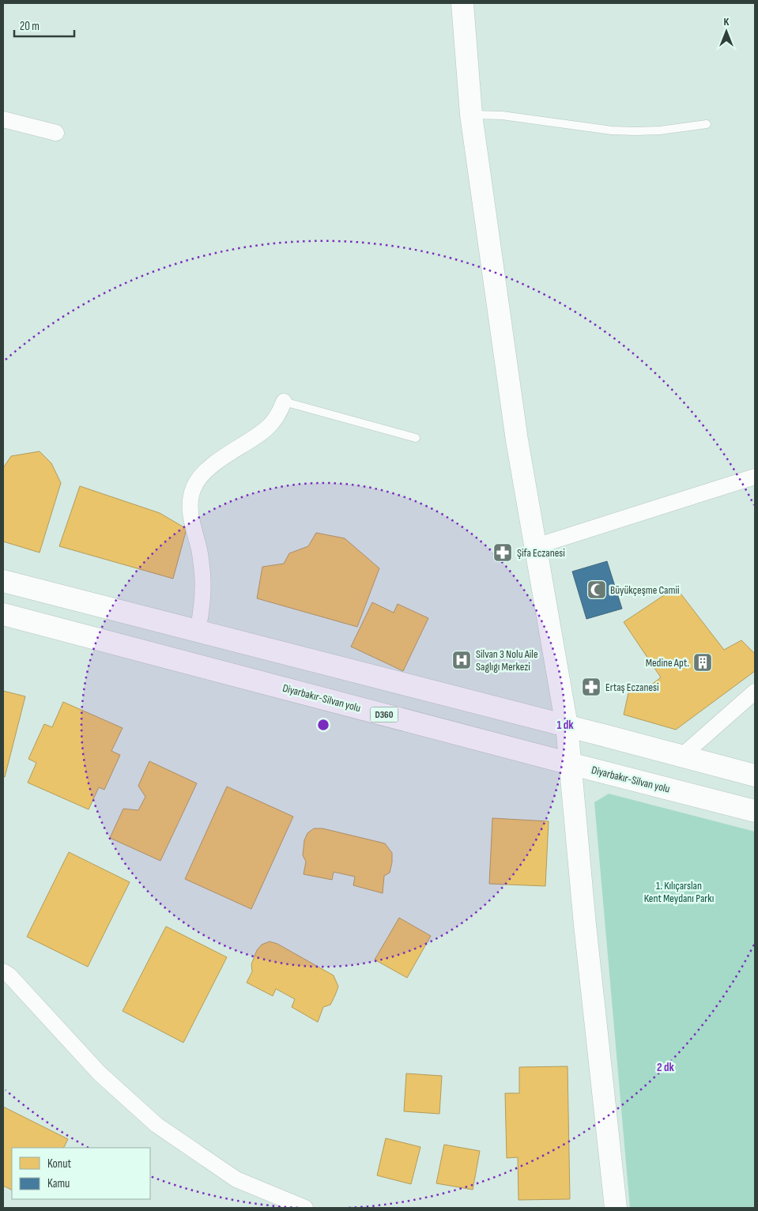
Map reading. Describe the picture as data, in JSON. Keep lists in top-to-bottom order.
{
  "streets": {
    "main road": ["Diyarbakır-Silvan yolu", "D360"]
  },
  "parks": ["1. Kılıçarslan Kent Meydanı Parkı"],
  "places": {
    "pharmacy": ["Şifa Eczanesi", "Ertaş Eczanesi"],
    "mosque": ["Büyükçeşme Camii"],
    "hospital": ["Silvan 3 Nolu Aile Saglıgı Merkezi"],
    "building": ["Medine Apt."]
  },
  "legend": ["Konut", "Kamu"],
  "scale_bar": "20 m",
  "north": "top",
  "rings": ["1 dk", "2 dk"]
}
